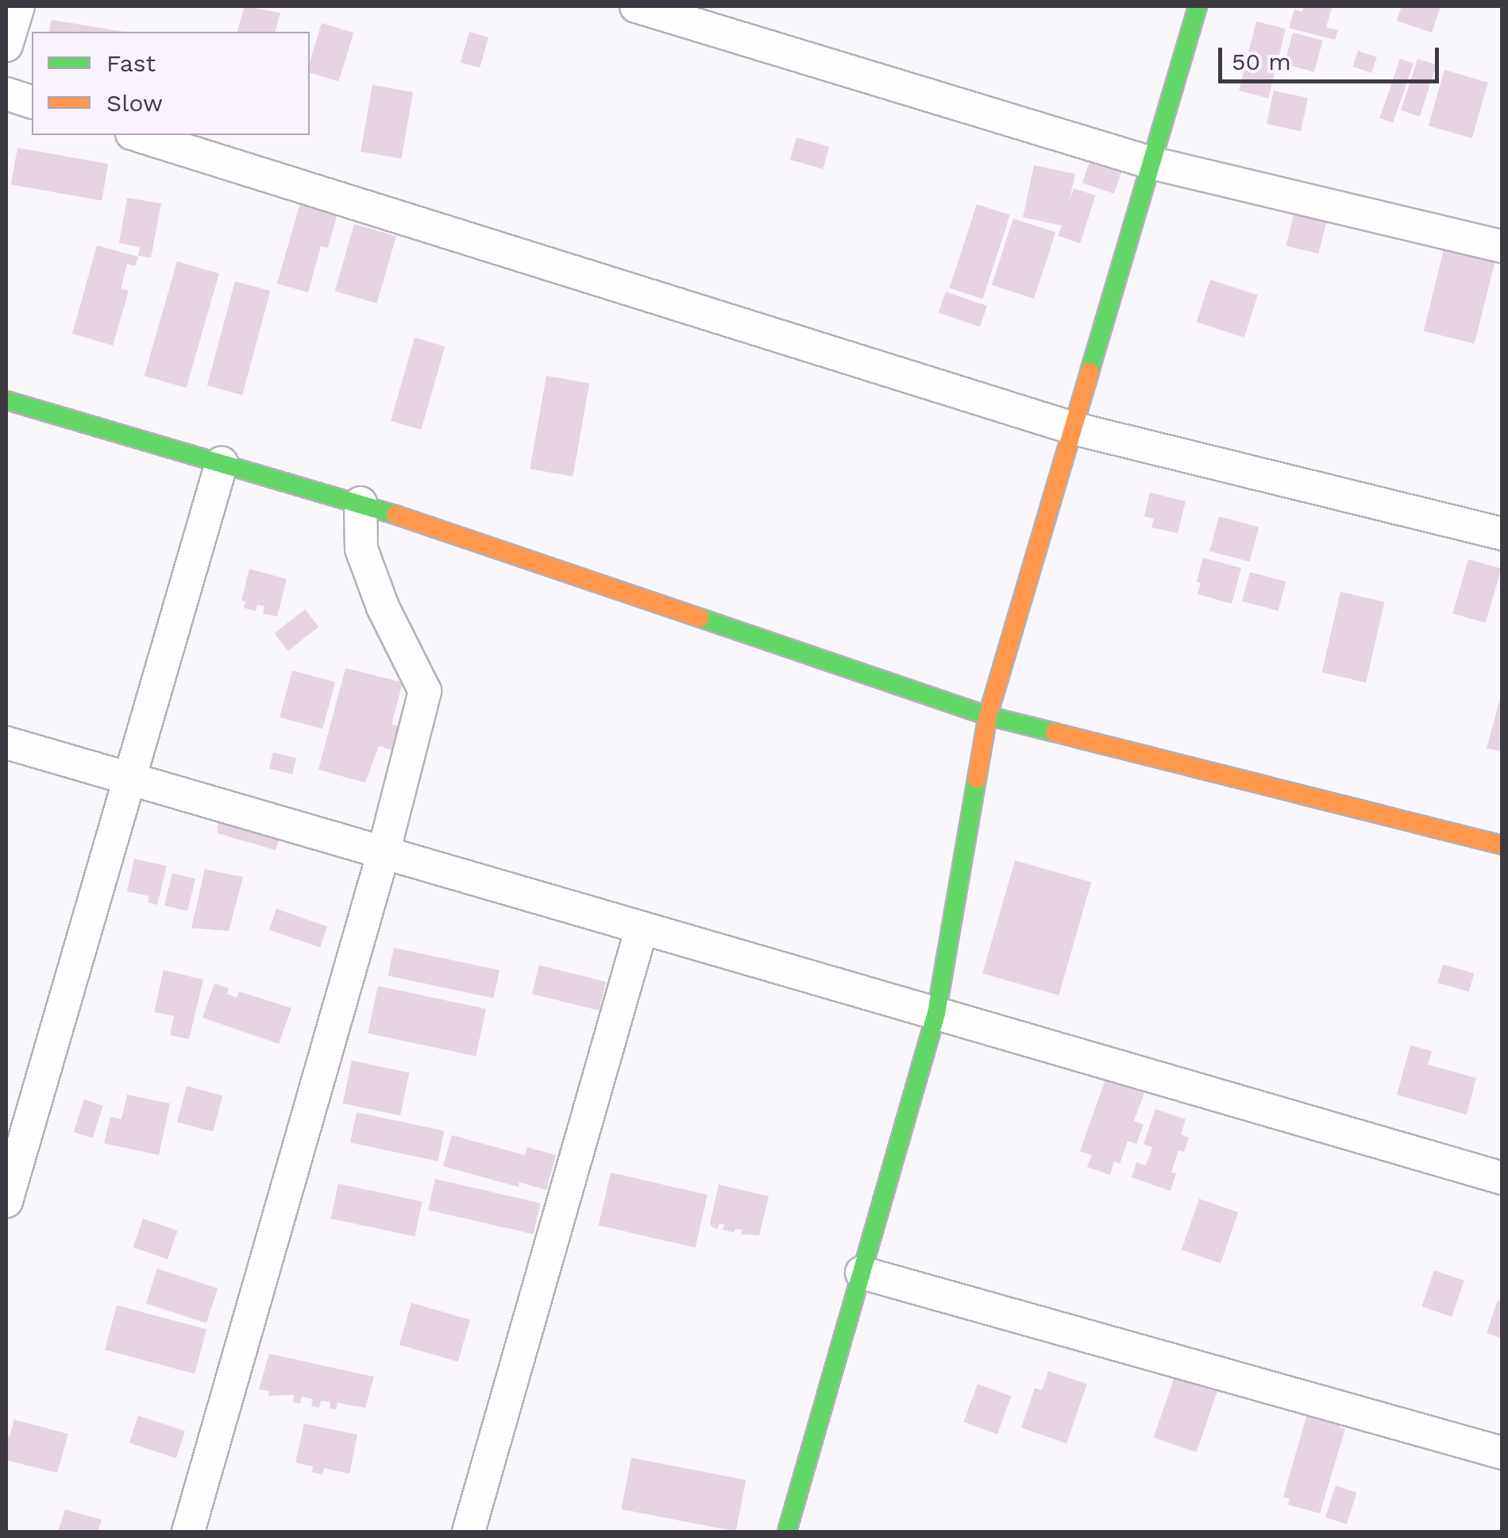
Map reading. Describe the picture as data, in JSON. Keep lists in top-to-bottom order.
{
  "legend": ["Fast", "Slow"],
  "scale_bar": "50 m"
}
